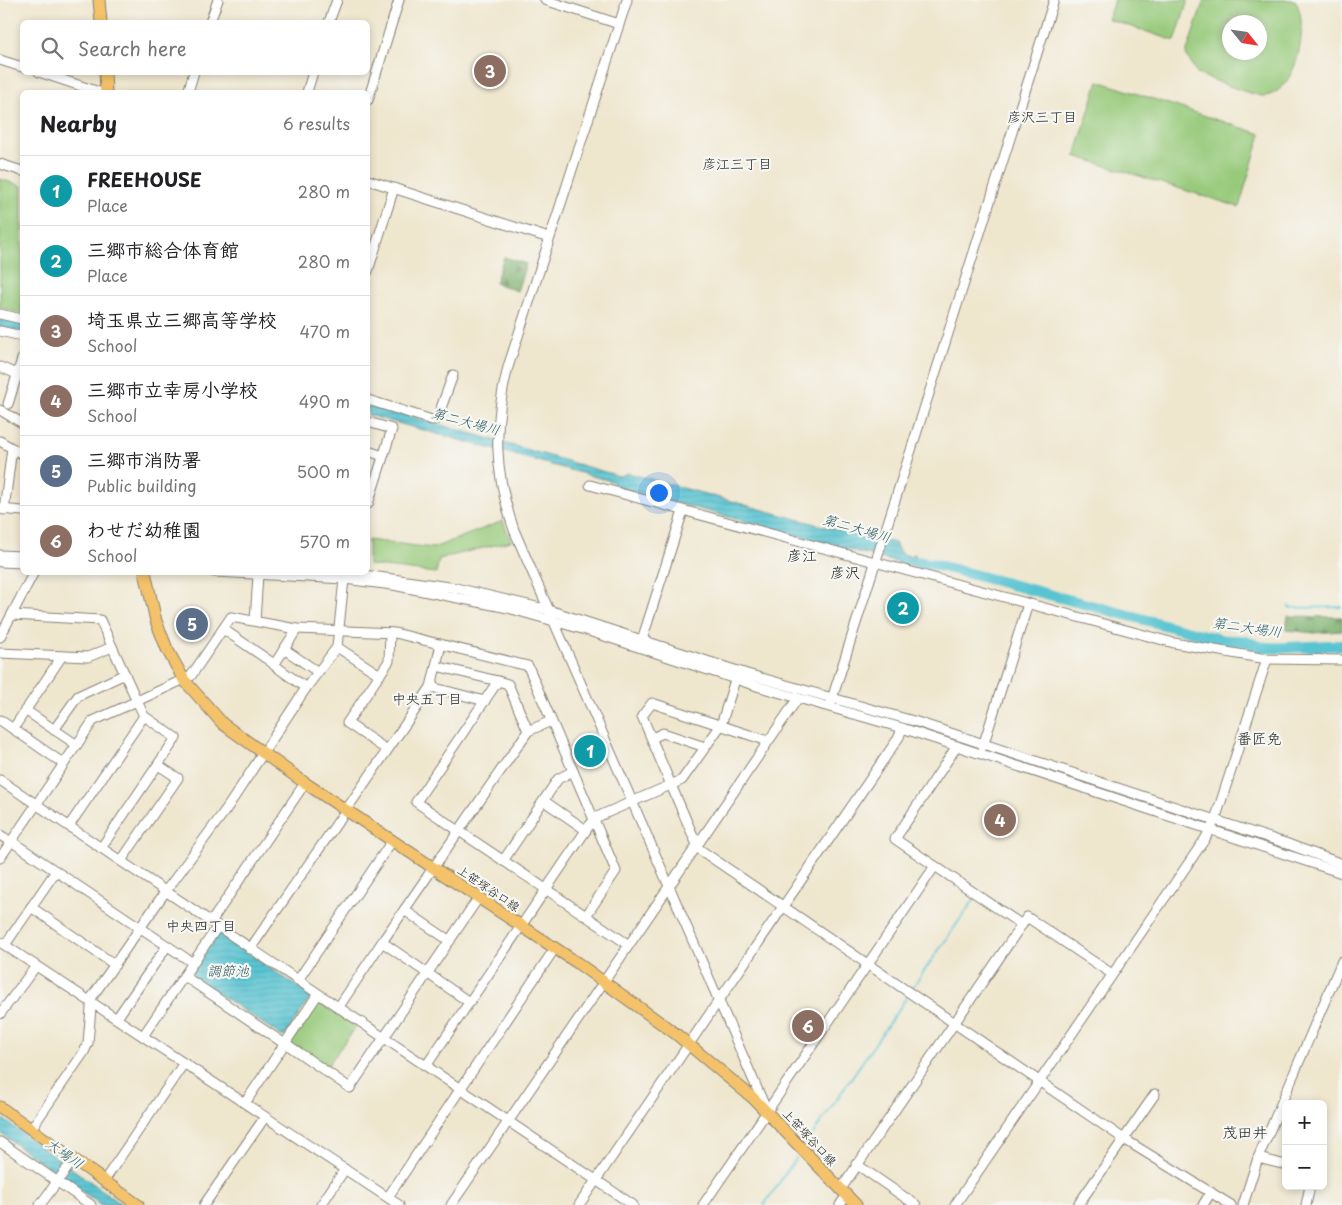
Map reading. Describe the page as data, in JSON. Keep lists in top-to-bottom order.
{
  "streets": {
    "main road": ["上笹塚谷口線"]
  },
  "districts": [
    "彦沢三丁目",
    "彦江三丁目",
    "彦江",
    "彦沢",
    "中央五丁目",
    "番匠免",
    "中央四丁目",
    "茂田井"
  ],
  "water": ["第二大場川", "調節池", "大場川"],
  "north": "bottom right",
  "page": {
    "search": "Search here",
    "pins": [
      "3",
      "2",
      "5",
      "1",
      "4",
      "6"
    ],
    "heading": ["Nearby", "6 results"],
    "list": [
      {
        "mark": "1",
        "name": "FREEHOUSE",
        "note": "Place",
        "value": "280 m"
      },
      {
        "mark": "2",
        "name": "三郷市総合体育館",
        "note": "Place",
        "value": "280 m"
      },
      {
        "mark": "3",
        "name": "埼玉県立三郷高等学校",
        "note": "School",
        "value": "470 m"
      },
      {
        "mark": "4",
        "name": "三郷市立幸房小学校",
        "note": "School",
        "value": "490 m"
      },
      {
        "mark": "5",
        "name": "三郷市消防署",
        "note": "Public building",
        "value": "500 m"
      },
      {
        "mark": "6",
        "name": "わせだ幼稚園",
        "note": "School",
        "value": "570 m"
      }
    ],
    "map_buttons": ["+", "−"]
  }
}
